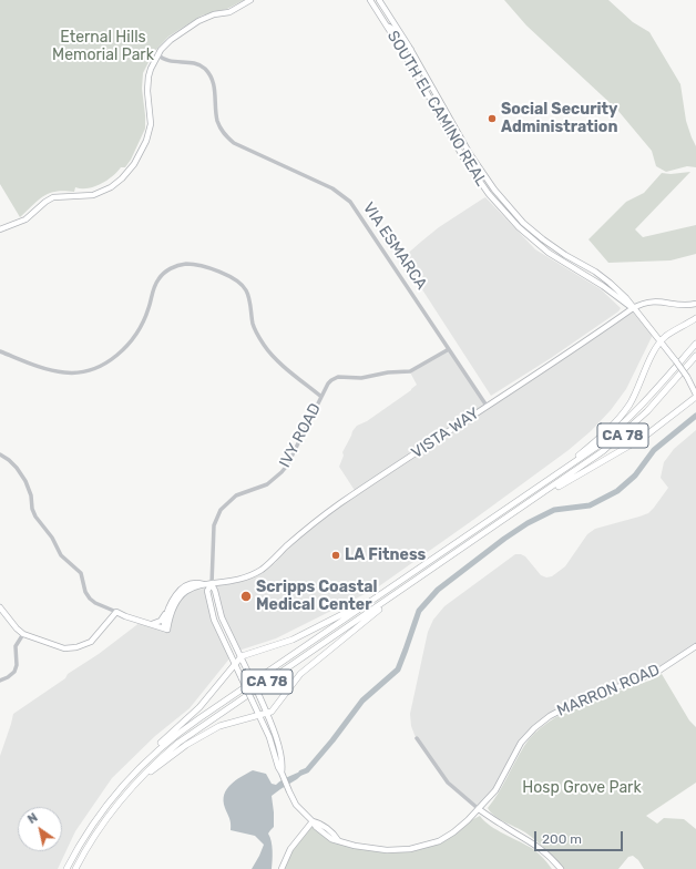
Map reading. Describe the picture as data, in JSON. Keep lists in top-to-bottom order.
{
  "streets": {
    "highway": ["CA 78"],
    "main road": ["SOUTH EL CAMINO REAL", "VISTA WAY", "MARRON ROAD"],
    "street": ["VIA ESMARCA", "IVY ROAD"]
  },
  "crossings": [
    ["SOUTH EL CAMINO REAL", "VISTA WAY"],
    ["VIA ESMARCA", "VISTA WAY"],
    ["VIA ESMARCA", "IVY ROAD"],
    ["VISTA WAY", "IVY ROAD"],
    ["VISTA WAY", "MARRON ROAD"],
    ["IVY ROAD", "MARRON ROAD"]
  ],
  "parks": ["Eternal Hills Memorial Park", "Hosp Grove Park"],
  "places": ["Social Security Administration", "LA Fitness", "Scripps Coastal Medical Center"],
  "scale_bar": "200 m",
  "north": "top left"
}
